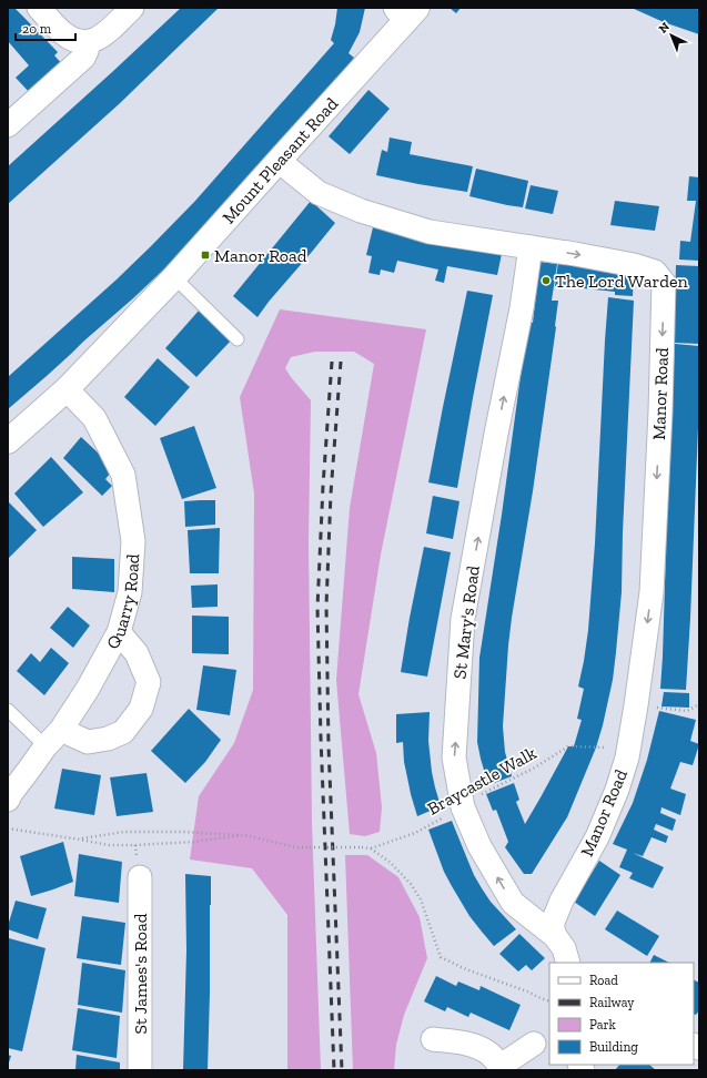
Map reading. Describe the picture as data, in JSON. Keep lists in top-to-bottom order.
{
  "streets": {
    "street": [
      "Mount Pleasant Road",
      "Manor Road",
      "Quarry Road",
      "St Mary's Road",
      "St James's Road"
    ],
    "path": ["Braycastle Walk"]
  },
  "crossings": [
    ["Mount Pleasant Road", "Manor Road"],
    ["Mount Pleasant Road", "Quarry Road"],
    ["Manor Road", "St Mary's Road"],
    ["St Mary's Road", "Braycastle Walk"]
  ],
  "one_way": ["Manor Road", "St Mary's Road"],
  "places": {
    "transit": ["Manor Road"],
    "other": ["The Lord Warden"]
  },
  "legend": [
    "Road",
    "Railway",
    "Park",
    "Building"
  ],
  "scale_bar": "20 m",
  "north": "top left"
}
